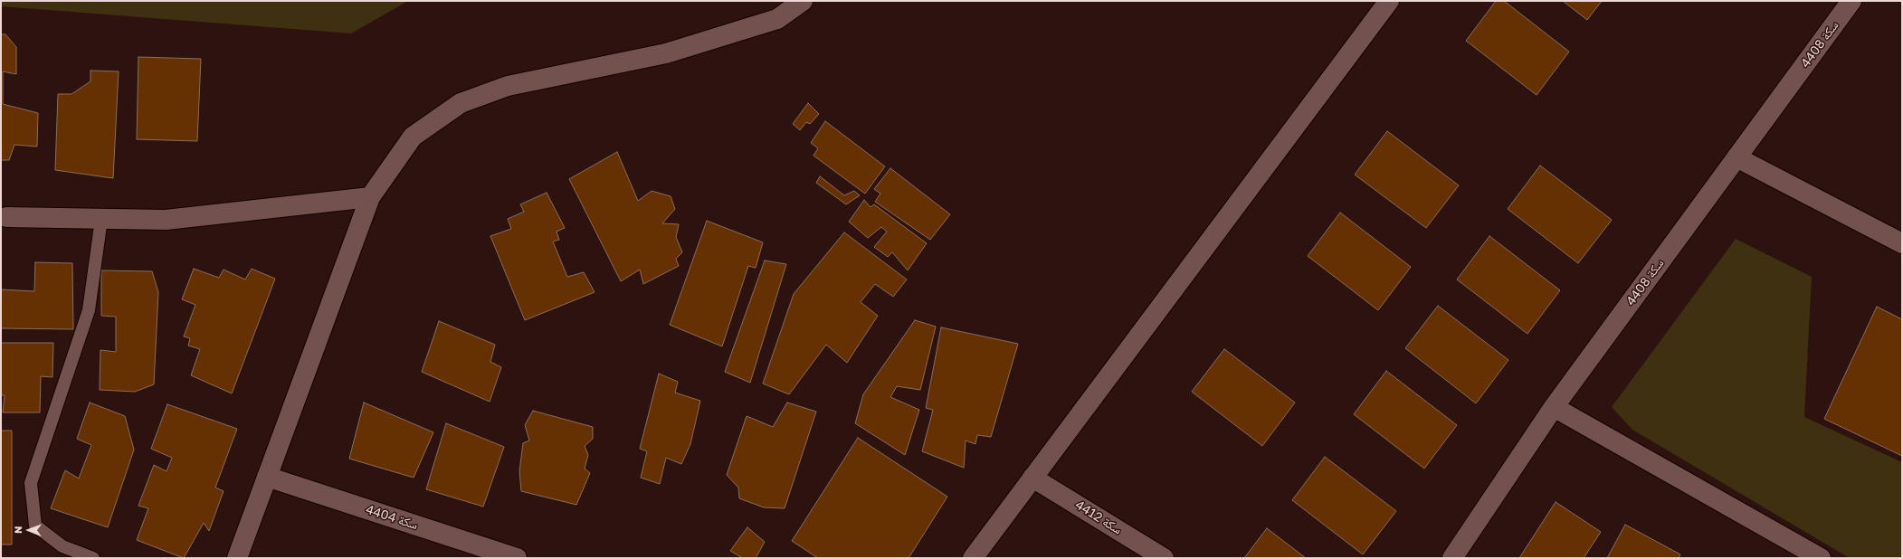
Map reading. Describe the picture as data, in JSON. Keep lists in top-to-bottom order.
{
  "streets": {
    "street": ["سكة 4408", "سكة 4404", "سكة 4412"]
  },
  "north": "left"
}
